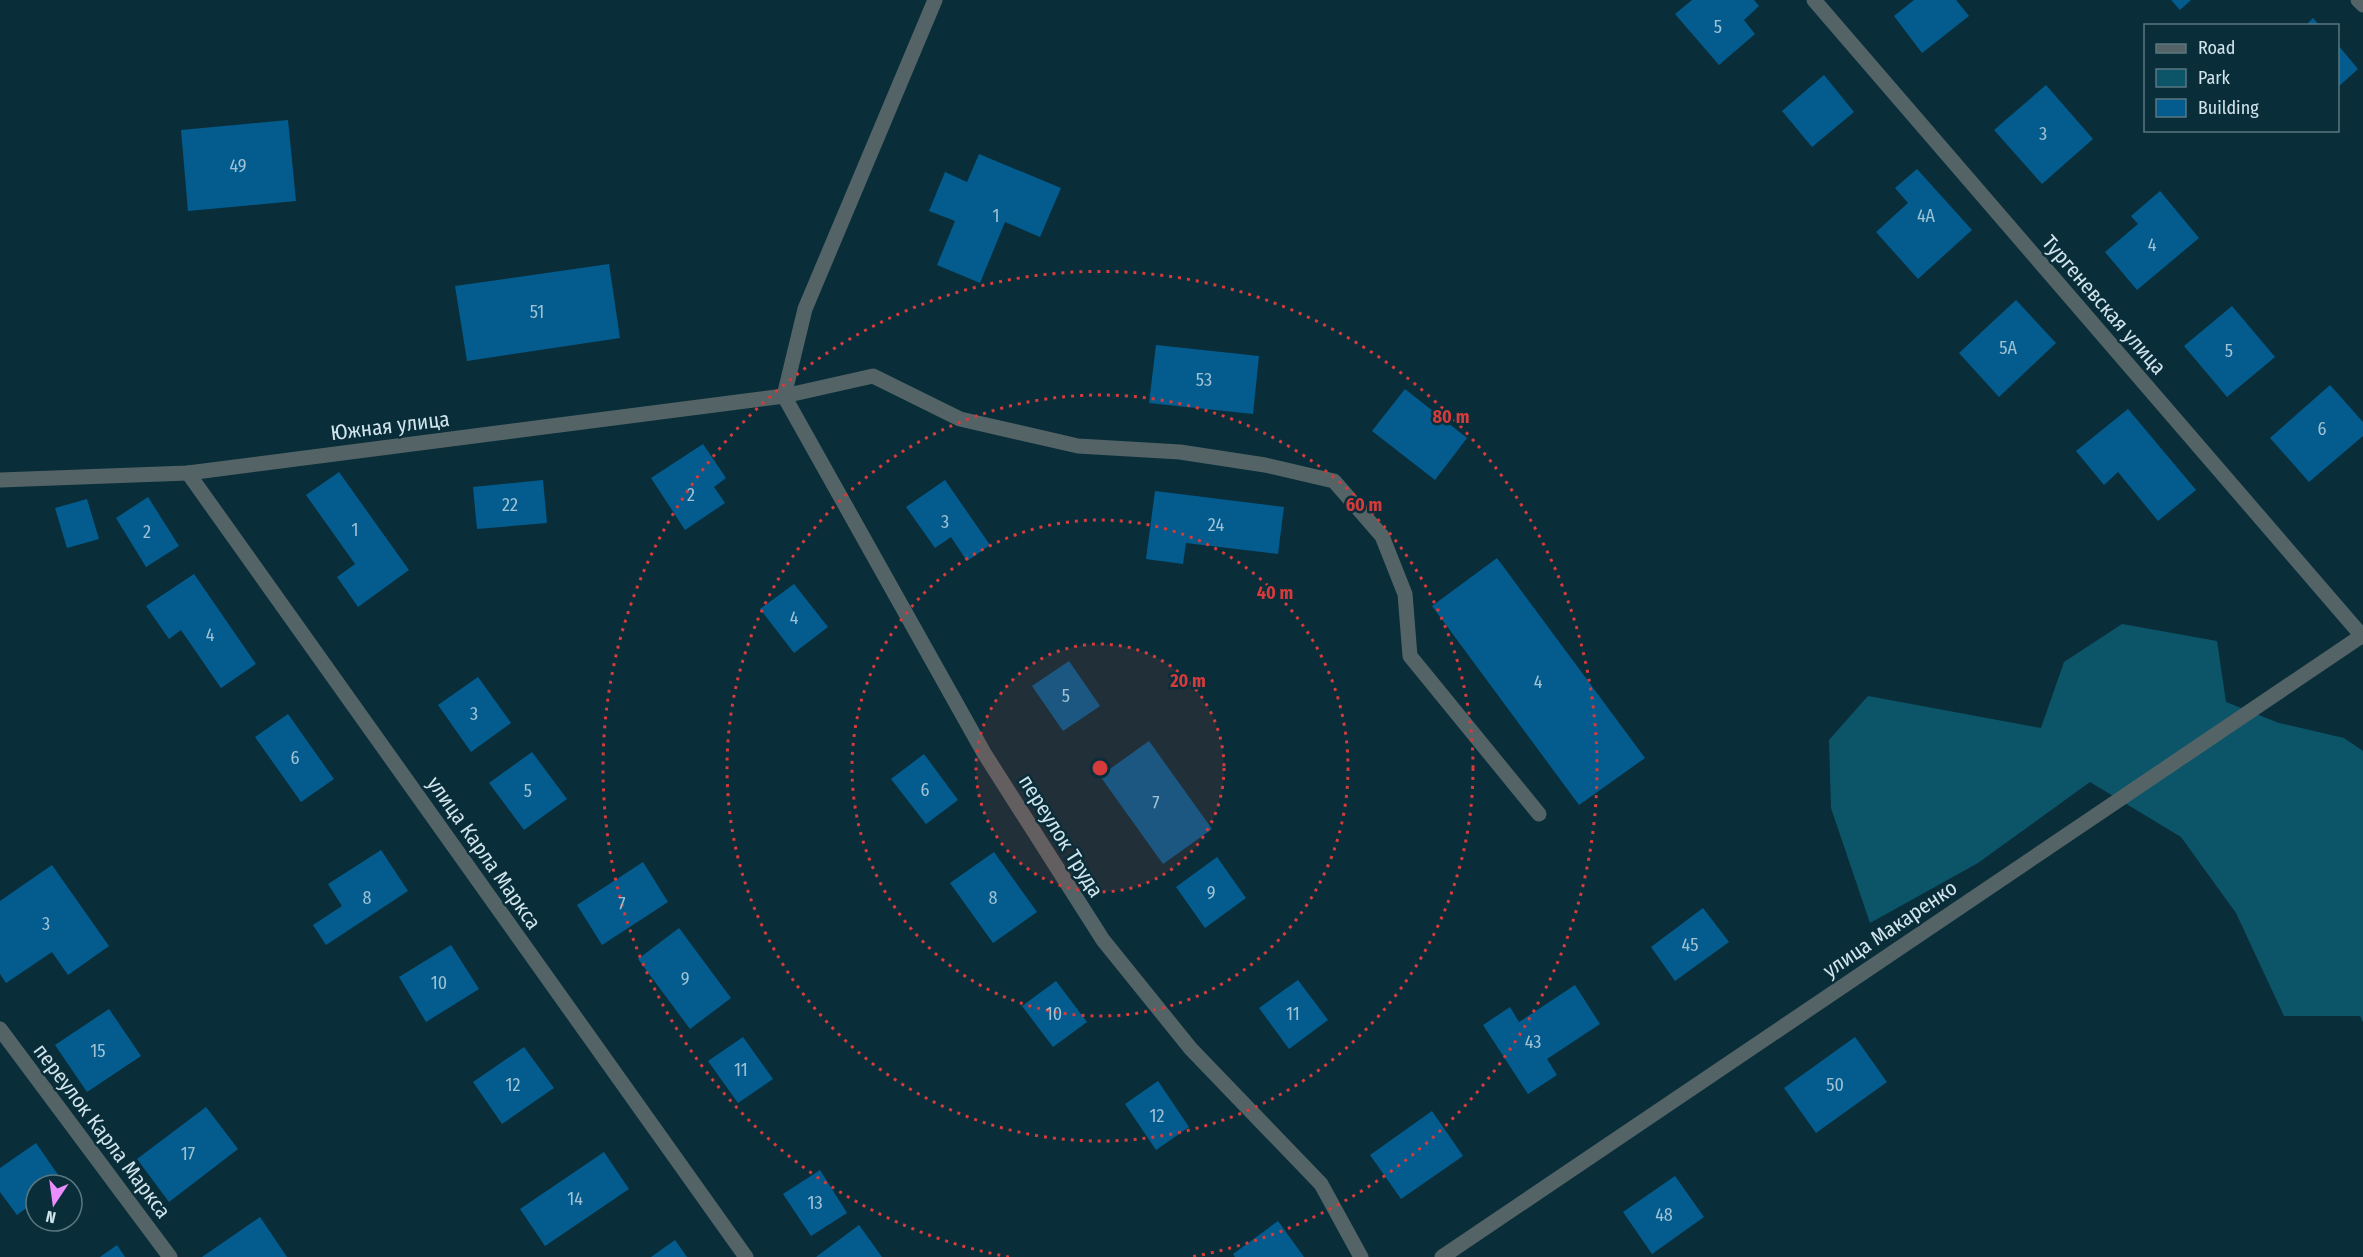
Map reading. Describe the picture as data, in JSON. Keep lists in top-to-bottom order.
{
  "streets": {
    "street": [
      "Тургеневская улица",
      "Южная улица",
      "переулок Труда",
      "улица Карла Маркса",
      "улица Макаренко",
      "переулок Карла Маркса"
    ]
  },
  "crossings": [
    ["Тургеневская улица", "улица Макаренко"],
    ["Южная улица", "переулок Труда"],
    ["Южная улица", "улица Карла Маркса"]
  ],
  "house_numbers": [
    "5",
    "3",
    "49",
    "1",
    "4А",
    "4",
    "51",
    "5А",
    "5",
    "53",
    "6",
    "2",
    "22",
    "3",
    "24",
    "1",
    "2",
    "4",
    "4",
    "4",
    "5",
    "3",
    "6",
    "6",
    "5",
    "7",
    "9",
    "8",
    "8",
    "7",
    "3",
    "45",
    "9",
    "10",
    "10",
    "11",
    "43",
    "15",
    "11",
    "12",
    "50",
    "12",
    "17",
    "14",
    "13",
    "48"
  ],
  "legend": ["Road", "Park", "Building"],
  "north": "bottom",
  "rings": [
    "80 m",
    "60 m",
    "40 m",
    "20 m"
  ]
}
